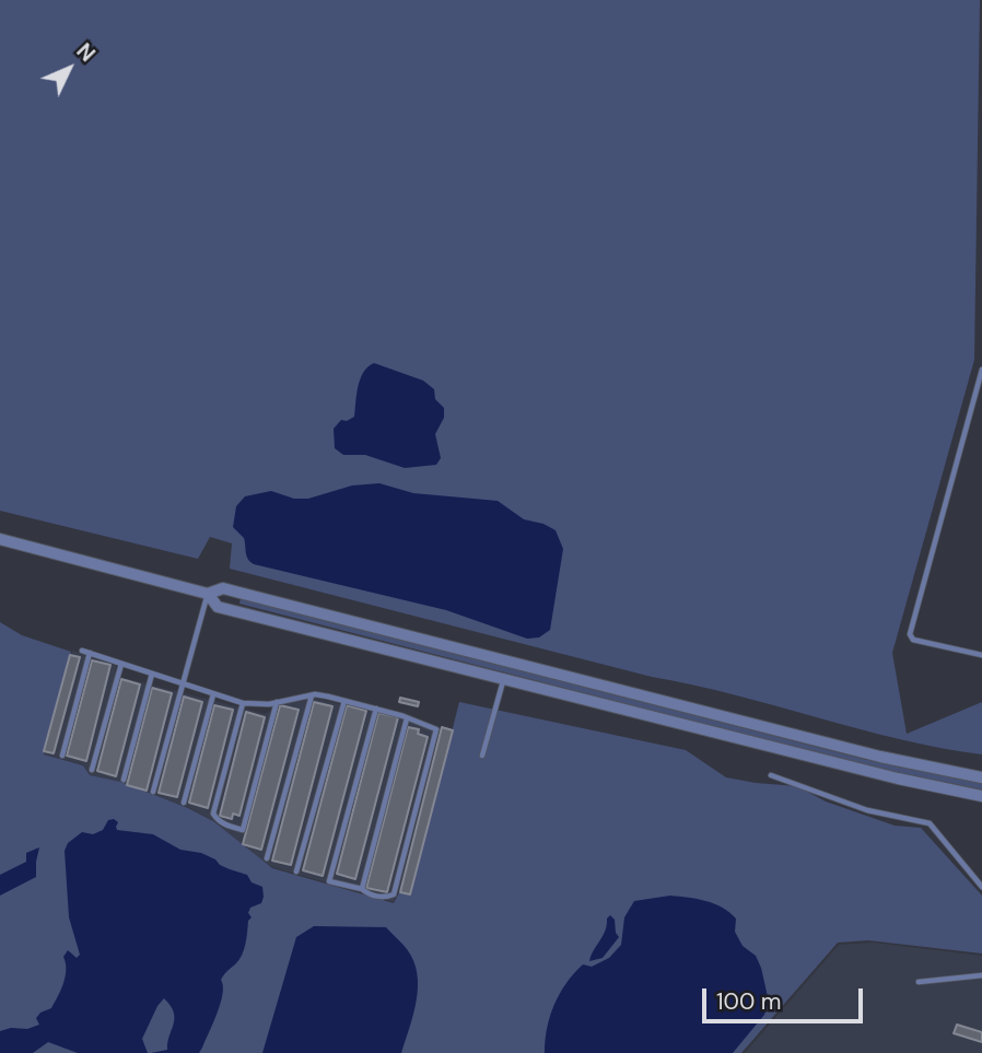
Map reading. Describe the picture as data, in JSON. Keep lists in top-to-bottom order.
{
  "scale_bar": "100 m",
  "north": "top right"
}
